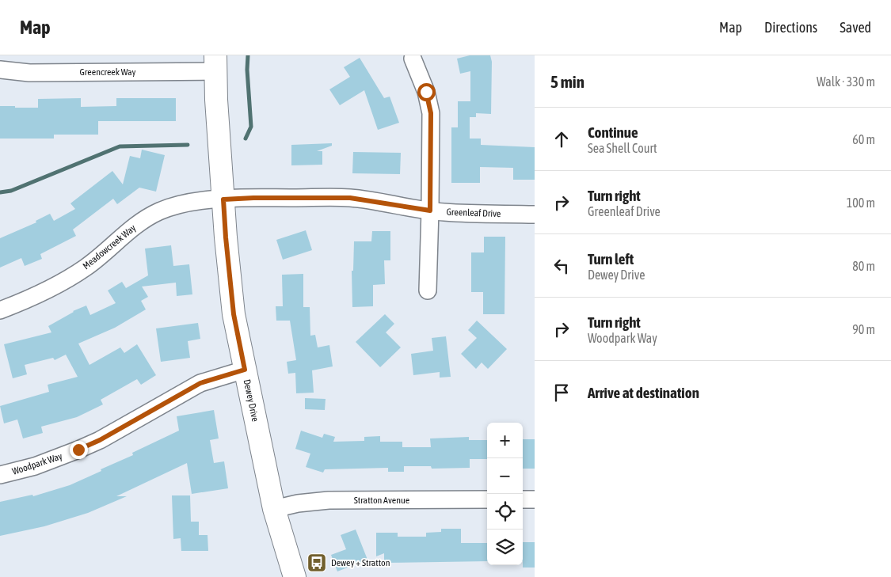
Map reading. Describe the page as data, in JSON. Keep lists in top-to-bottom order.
{
  "streets": {
    "main road": ["Dewey Drive"],
    "street": [
      "Greencreek Way",
      "Greenleaf Drive",
      "Meadowcreek Way",
      "Woodpark Way",
      "Stratton Avenue"
    ]
  },
  "crossings": [
    ["Greencreek Way", "Dewey Drive"],
    ["Greenleaf Drive", "Meadowcreek Way"],
    ["Greenleaf Drive", "Dewey Drive"],
    ["Meadowcreek Way", "Dewey Drive"],
    ["Dewey Drive", "Woodpark Way"],
    ["Dewey Drive", "Stratton Avenue"]
  ],
  "places": {
    "bus stop": ["Dewey + Stratton"]
  },
  "page": {
    "header": "Map",
    "nav": ["Map", "Directions", "Saved"],
    "heading": ["5 min", "Walk · 330 m"],
    "list": [
      ["Continue", "Sea Shell Court", "60 m"],
      ["Turn right", "Greenleaf Drive", "100 m"],
      ["Turn left", "Dewey Drive", "80 m"],
      ["Turn right", "Woodpark Way", "90 m"],
      "Arrive at destination"
    ],
    "map_buttons": ["+", "−"]
  }
}
